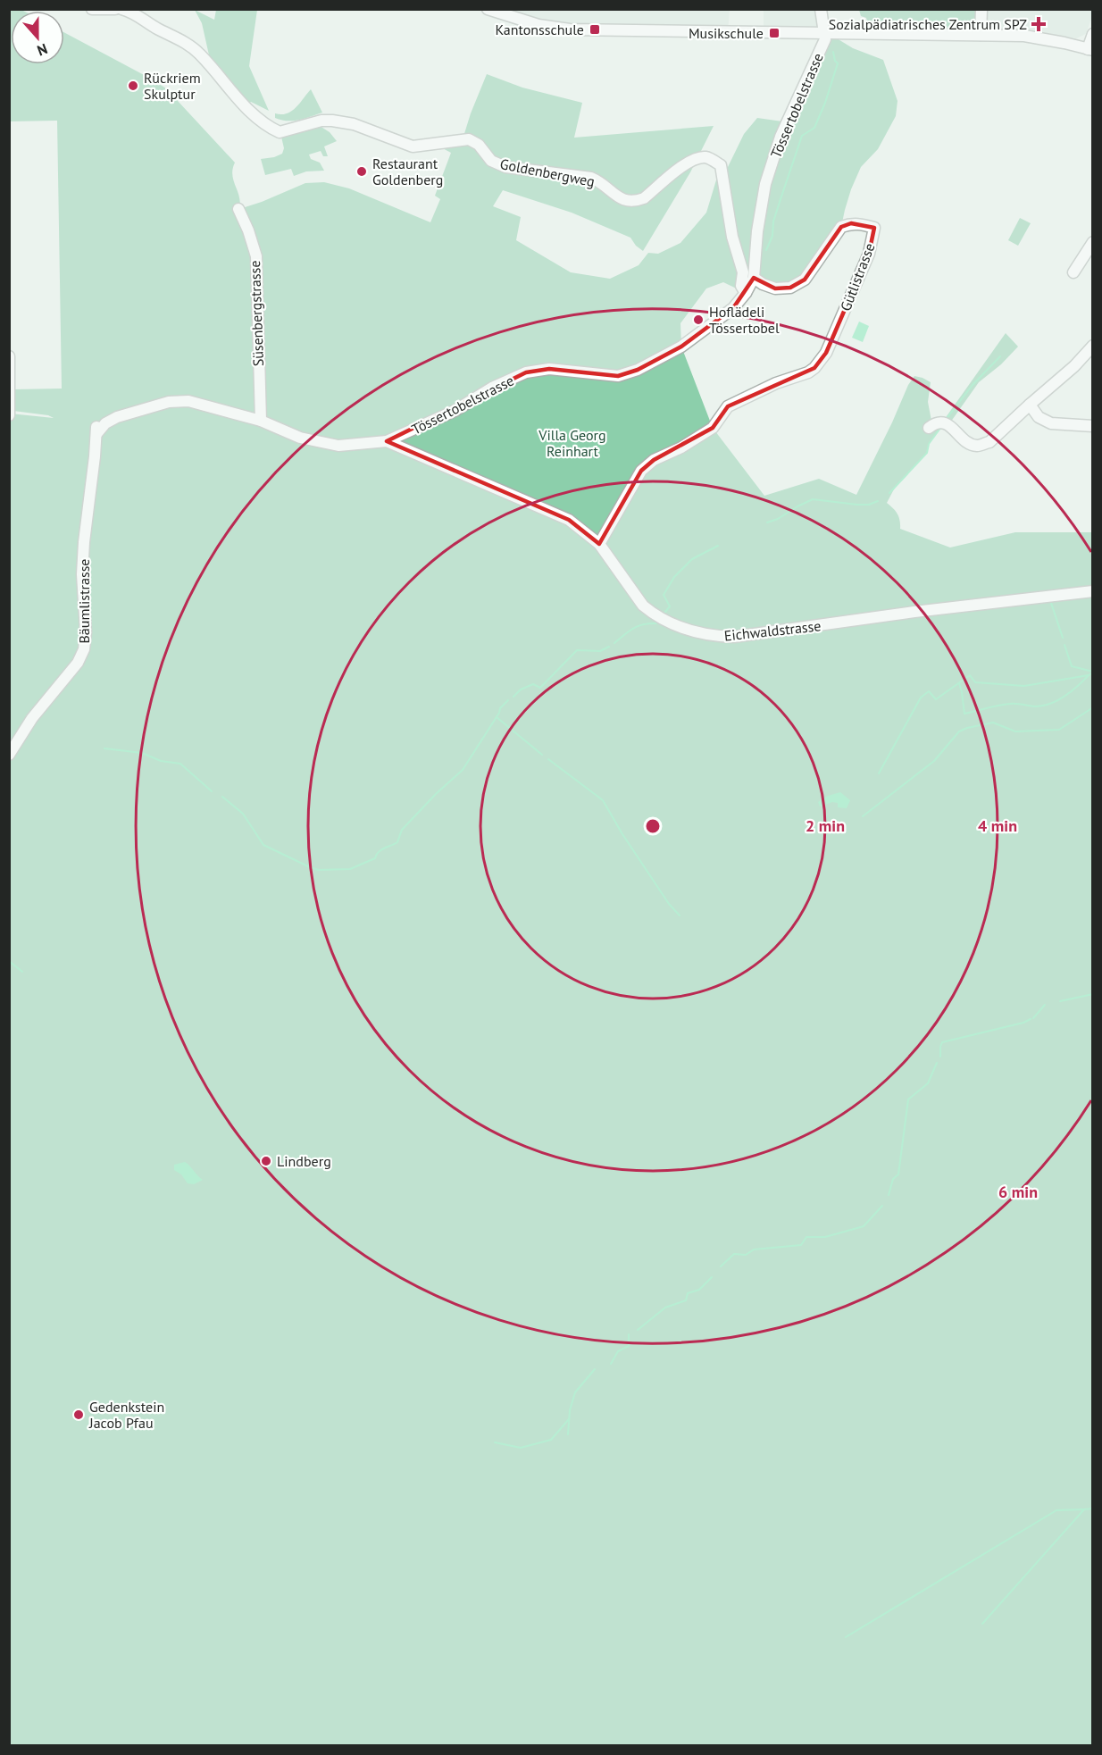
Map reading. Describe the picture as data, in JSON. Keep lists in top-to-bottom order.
{
  "streets": {
    "street": [
      "Tössertobelstrasse",
      "Goldenbergweg",
      "Gütlistrasse",
      "Süsenbergstrasse",
      "Bäumlistrasse",
      "Eichwaldstrasse"
    ]
  },
  "crossings": [
    ["Tössertobelstrasse", "Goldenbergweg"],
    ["Tössertobelstrasse", "Gütlistrasse"],
    ["Tössertobelstrasse", "Süsenbergstrasse"],
    ["Tössertobelstrasse", "Bäumlistrasse"],
    ["Tössertobelstrasse", "Eichwaldstrasse"],
    ["Gütlistrasse", "Eichwaldstrasse"]
  ],
  "parks": ["Villa Georg Reinhart"],
  "places": {
    "health": ["Sozialpädiatrisches Zentrum SPZ"],
    "transit": ["Kantonsschule", "Musikschule"],
    "other": [
      "Rückriem Skulptur",
      "Restaurant Goldenberg",
      "Hoflädeli Tössertobel",
      "Lindberg",
      "Gedenkstein Jacob Pfau"
    ]
  },
  "north": "bottom",
  "rings": ["2 min", "4 min", "6 min"]
}
